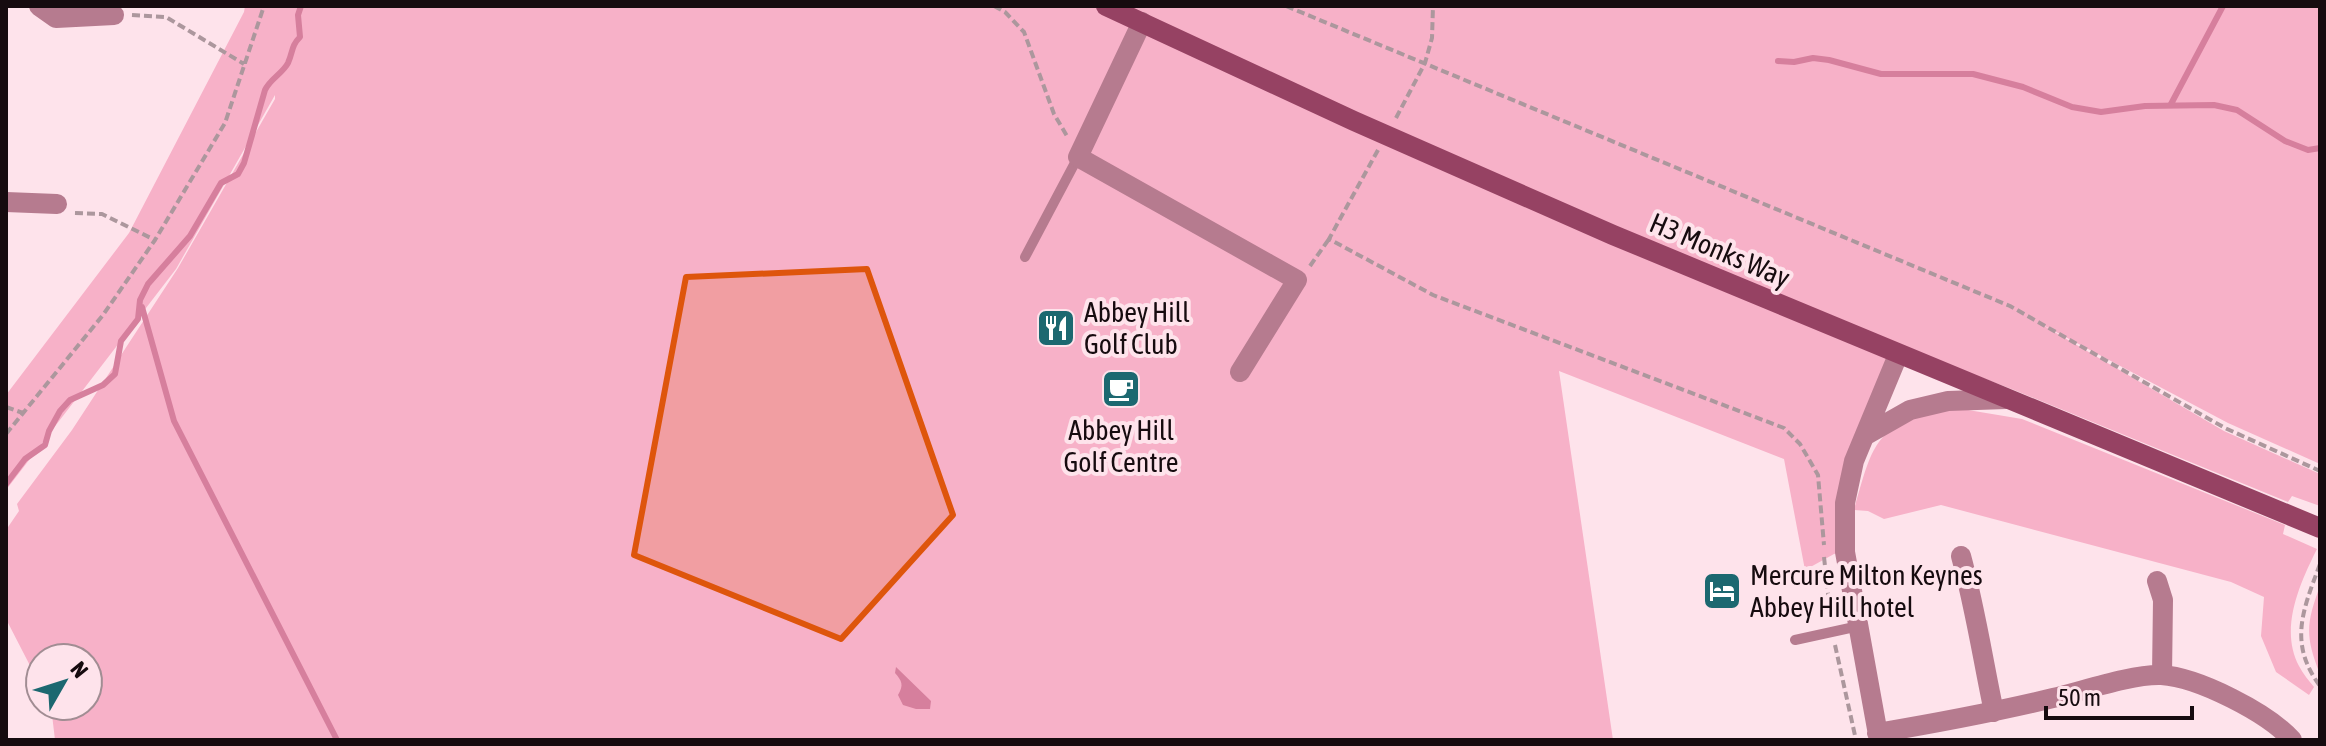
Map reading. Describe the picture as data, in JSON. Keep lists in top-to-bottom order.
{
  "streets": {
    "street": ["H3 Monks Way"]
  },
  "places": {
    "restaurant": ["Abbey Hill Golf Club"],
    "cafe": ["Abbey Hill Golf Centre"],
    "hotel": ["Mercure Milton Keynes Abbey Hill hotel"]
  },
  "scale_bar": "50 m",
  "north": "top right"
}
